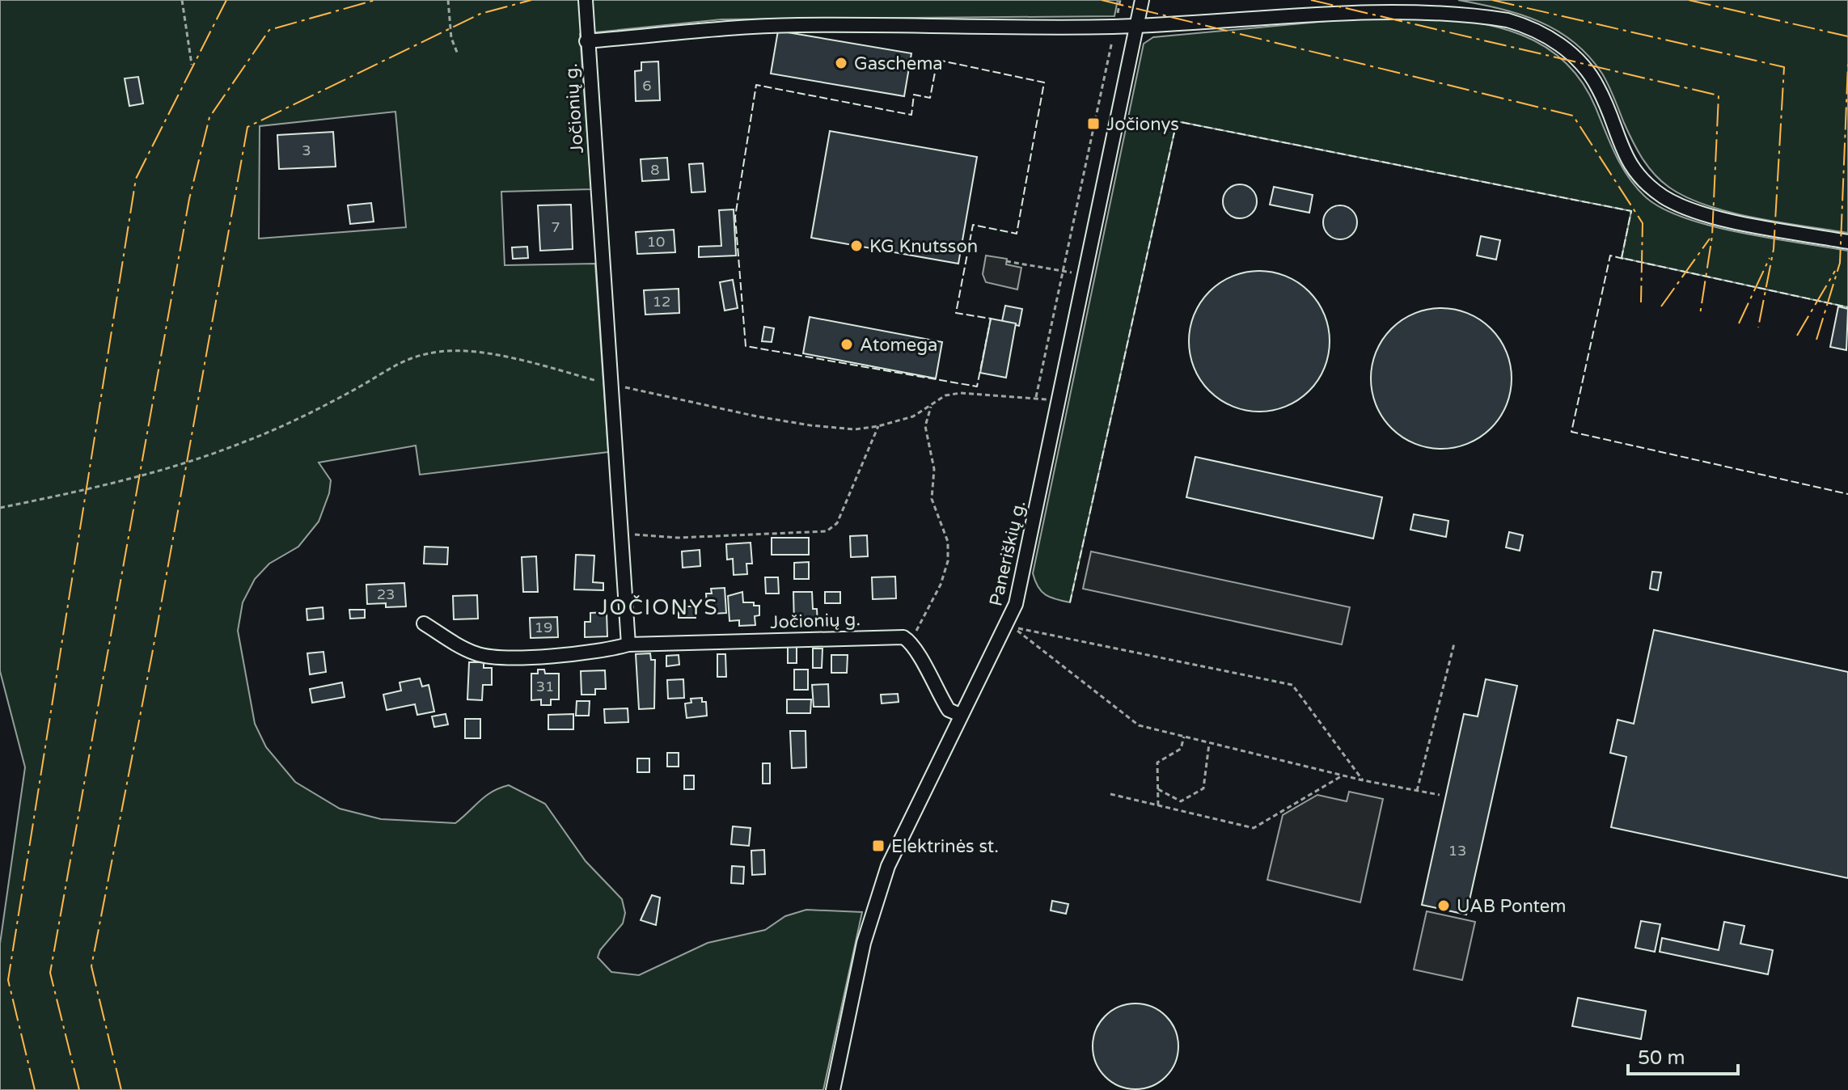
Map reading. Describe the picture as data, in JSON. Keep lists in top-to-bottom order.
{
  "streets": {
    "street": ["Jočionių g.", "Paneriškių g."]
  },
  "crossings": [
    ["Jočionių g.", "Paneriškių g."]
  ],
  "districts": ["JOČIONYS"],
  "places": {
    "other": [
      "Gaschema",
      "KG Knutsson",
      "Atomega",
      "UAB Pontem"
    ],
    "transit": ["Jočionys", "Elektrinės st."]
  },
  "house_numbers": [
    "6",
    "3",
    "8",
    "7",
    "10",
    "12",
    "23",
    "19",
    "31",
    "13"
  ],
  "scale_bar": "50 m"
}
